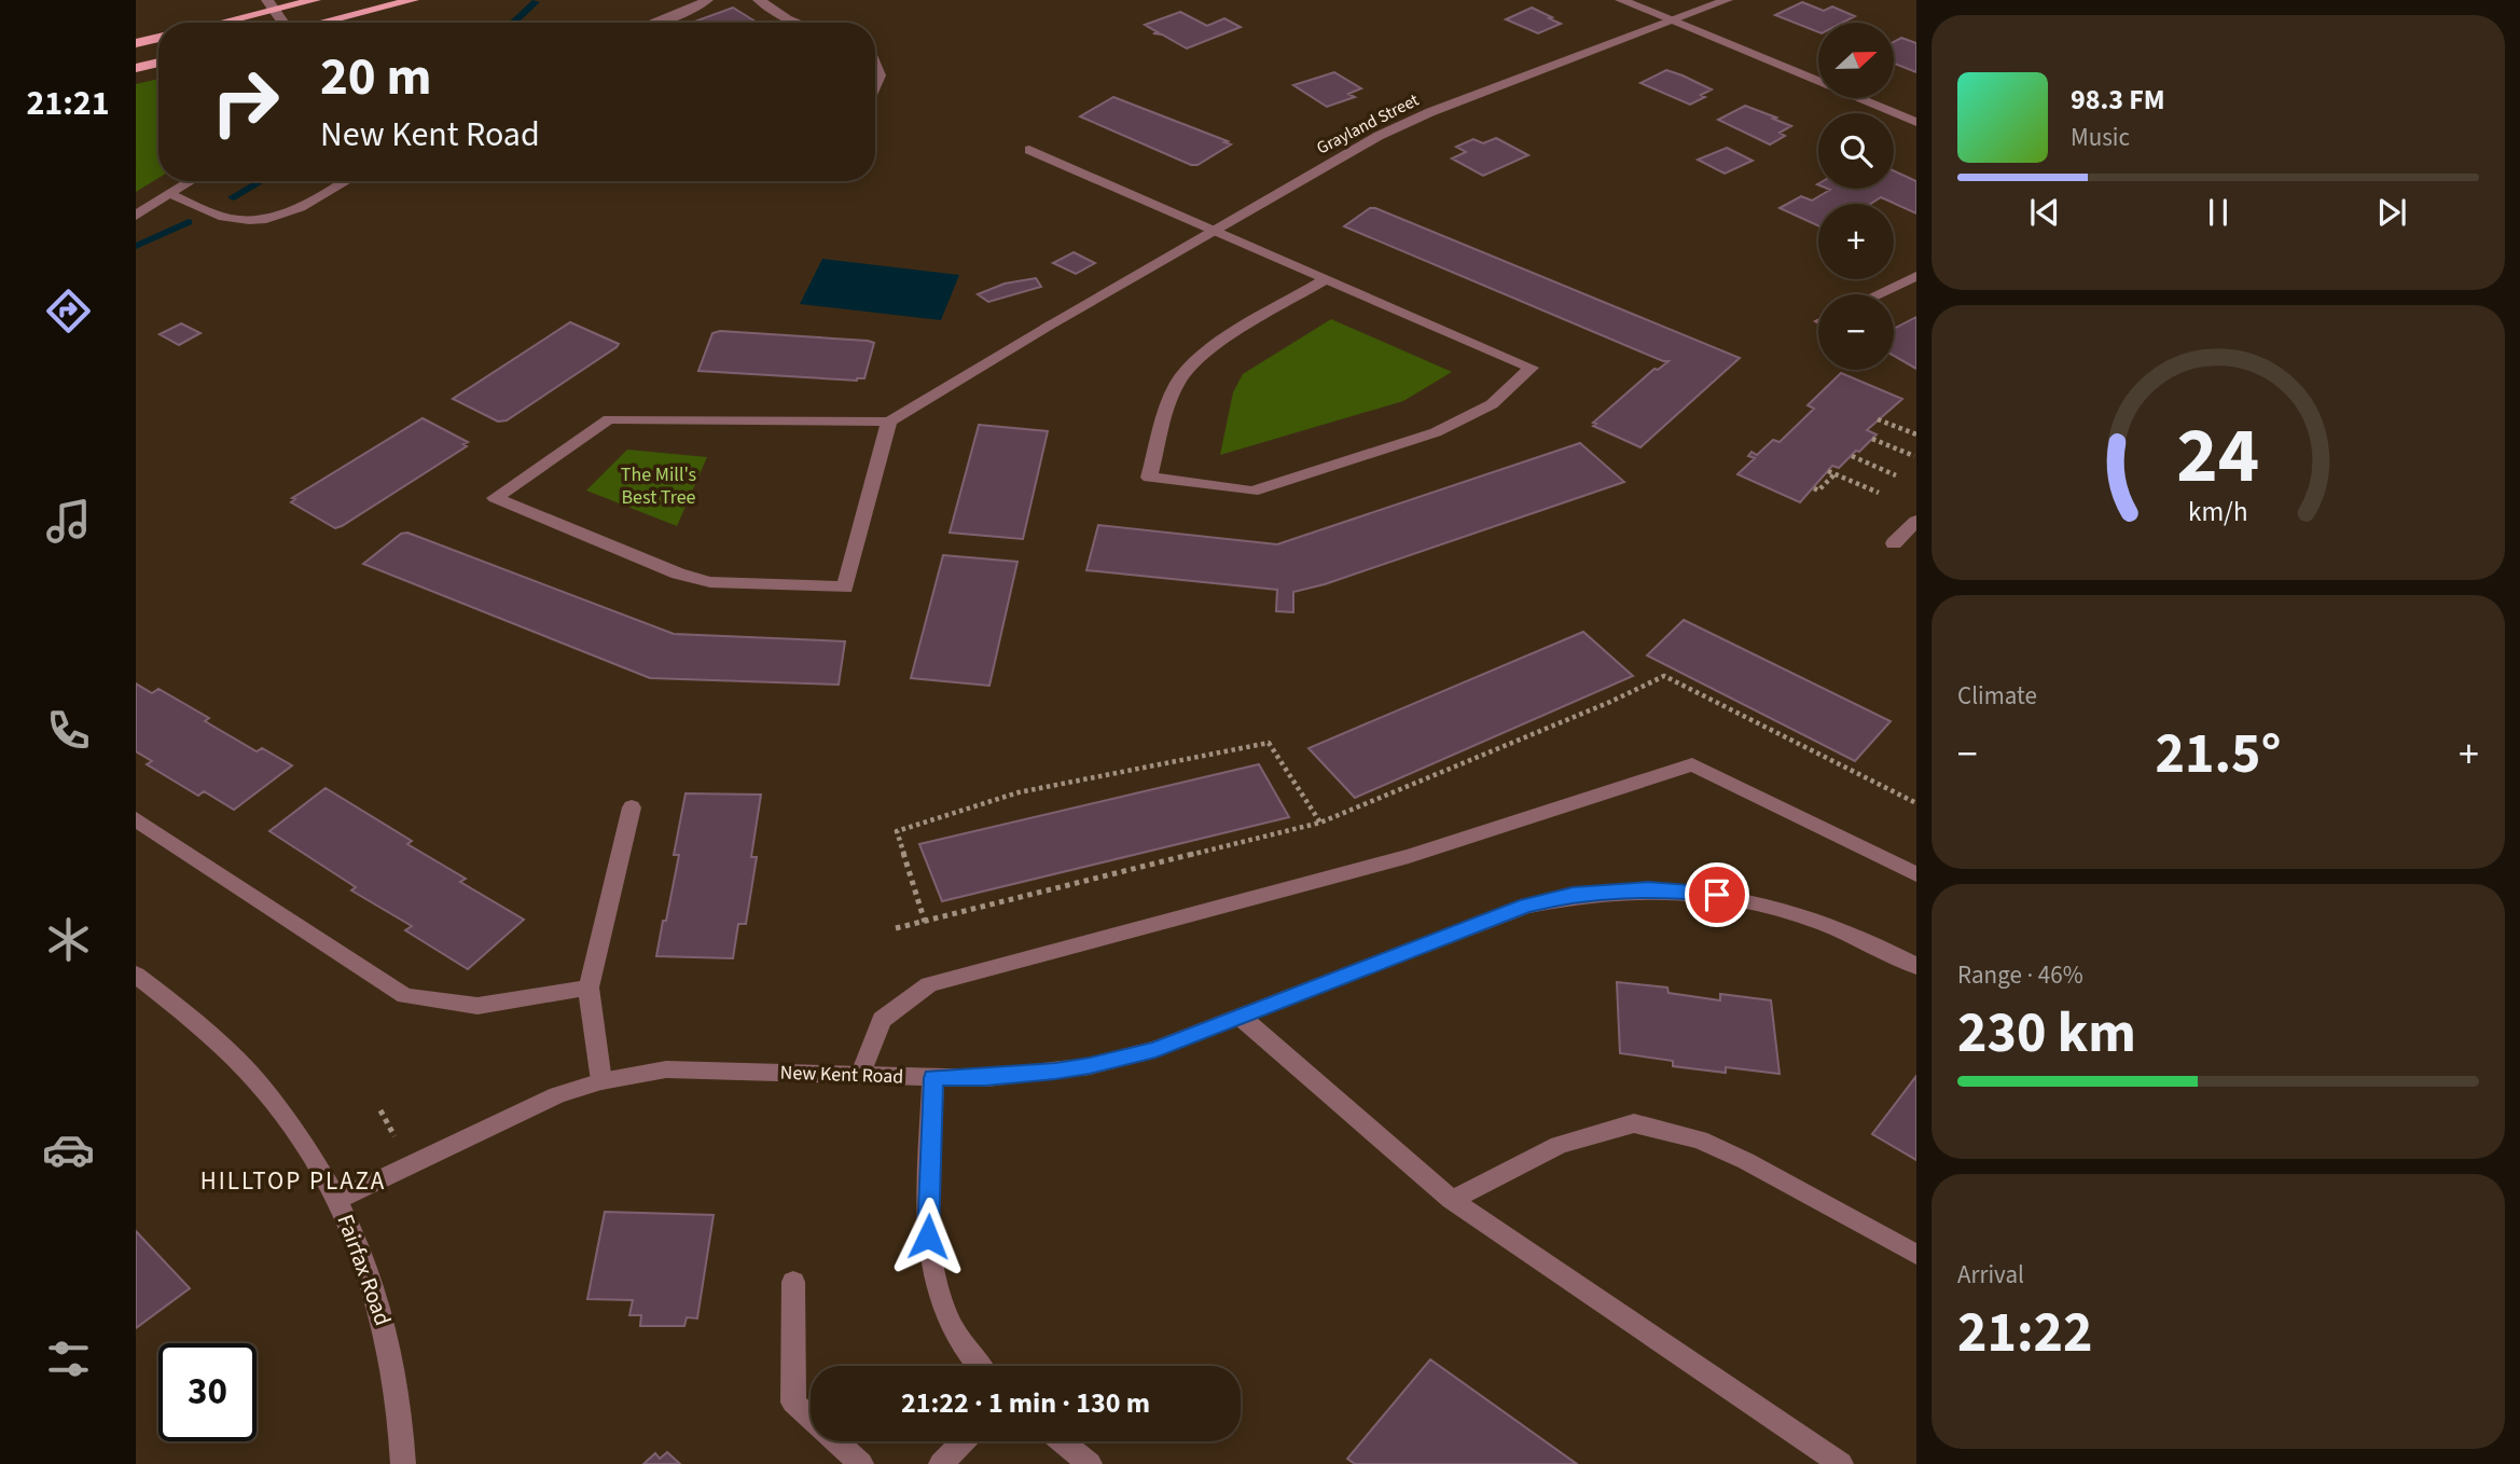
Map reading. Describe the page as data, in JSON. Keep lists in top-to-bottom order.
{
  "streets": {
    "street": ["Grayland Street", "New Kent Road", "Fairfax Road"]
  },
  "crossings": [
    ["New Kent Road", "Fairfax Road"]
  ],
  "districts": ["HILLTOP PLAZA"],
  "parks": ["The Mill's Best Tree"],
  "north": "right",
  "page": {
    "tabs": "21:21",
    "map_buttons": ["+", "−"],
    "turn": ["20 m", "New Kent Road"],
    "song": ["98.3 FM", "Music"],
    "tile": [
      "Climate",
      ["Range · 46%", "230 km"],
      ["Arrival", "21:22"]
    ],
    "heat": ["−", "21.5°", "+"],
    "limit": "30",
    "trip": "21:22 · 1 min · 130 m",
    "gauge": ["24", "km/h"]
  }
}
